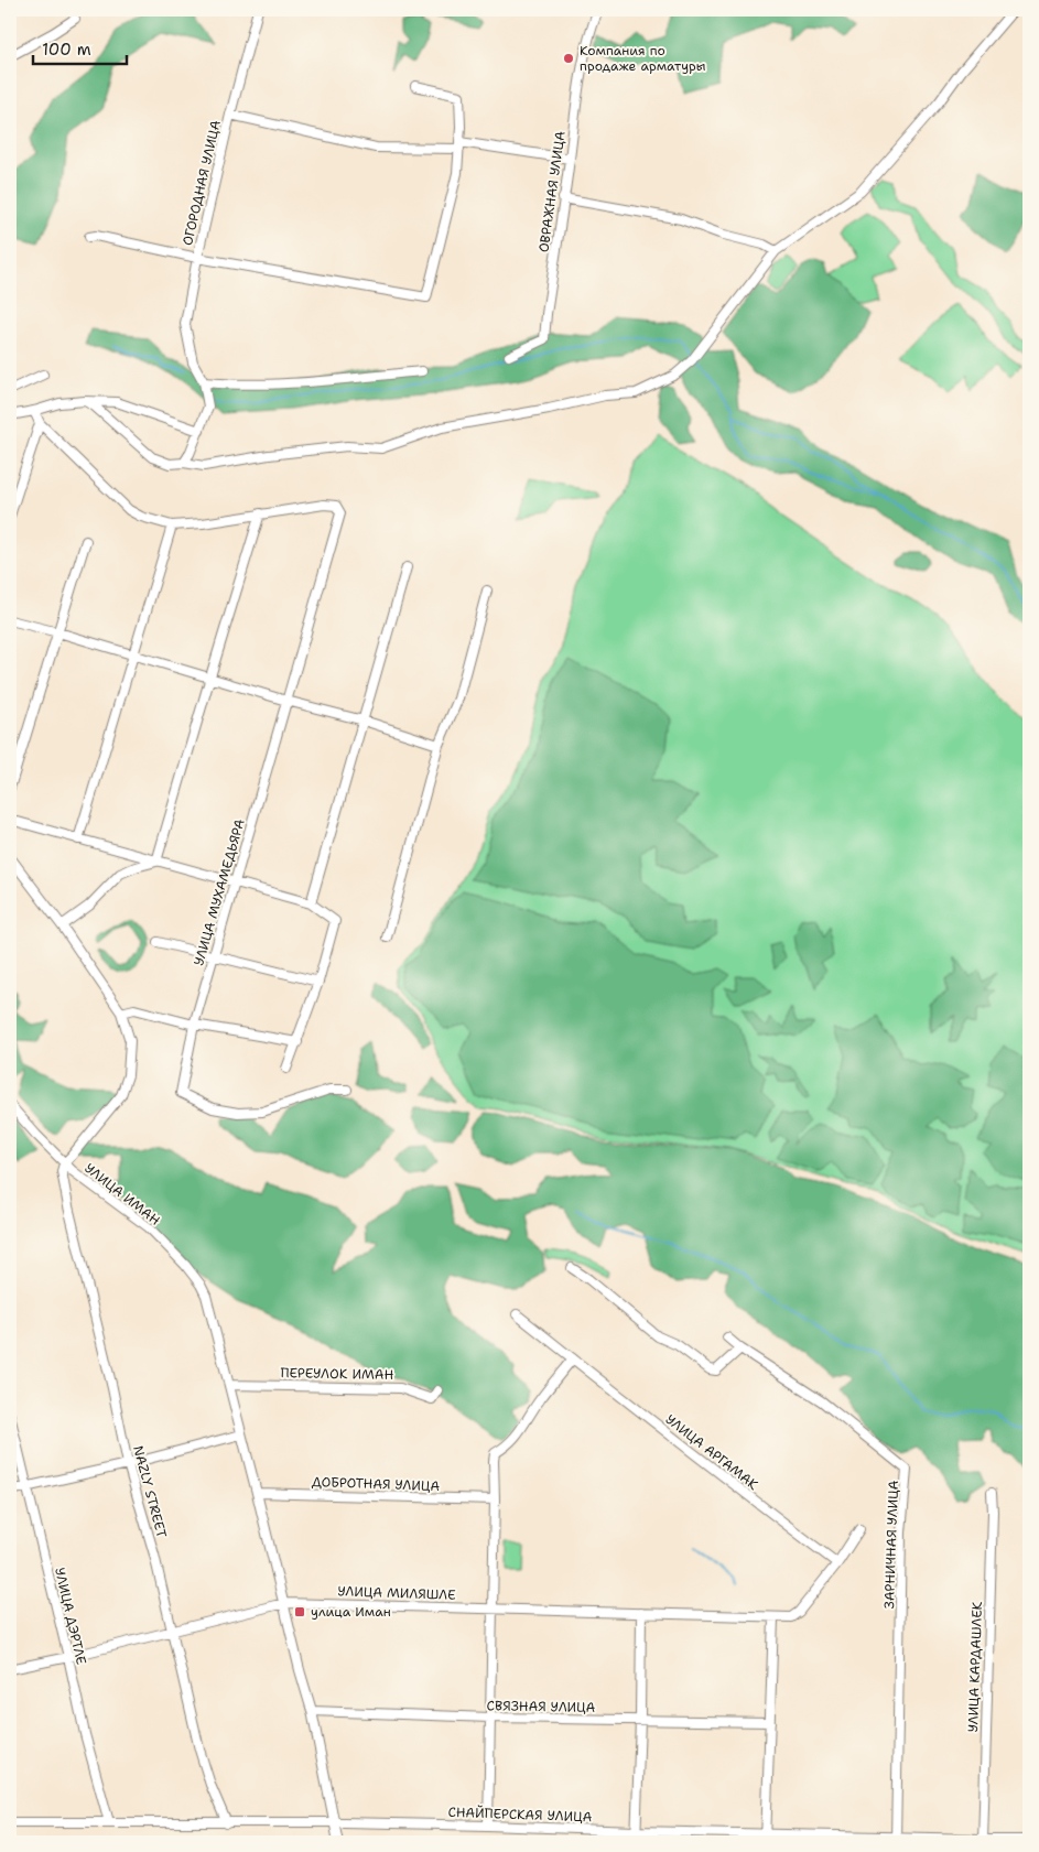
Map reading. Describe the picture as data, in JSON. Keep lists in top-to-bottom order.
{
  "streets": {
    "street": [
      "ОГОРОДНАЯ УЛИЦА",
      "ОВРАЖНАЯ УЛИЦА",
      "УЛИЦА МУХАМЕДЬЯРА",
      "УЛИЦА ИМАН",
      "ПЕРЕУЛОК ИМАН",
      "УЛИЦА АРГАМАК",
      "ДОБРОТНАЯ УЛИЦА",
      "NAZLY STREET",
      "ЗАРНИЧНАЯ УЛИЦА",
      "УЛИЦА МИЛЯШЛЕ",
      "УЛИЦА ДЭРТЛЕ",
      "УЛИЦА КАРДАШЛЕК",
      "СВЯЗНАЯ УЛИЦА",
      "СНАЙПЕРСКАЯ УЛИЦА"
    ]
  },
  "crossings": [
    ["УЛИЦА ИМАН", "ПЕРЕУЛОК ИМАН"],
    ["УЛИЦА ИМАН", "ДОБРОТНАЯ УЛИЦА"],
    ["УЛИЦА ИМАН", "NAZLY STREET"],
    ["УЛИЦА ИМАН", "УЛИЦА МИЛЯШЛЕ"],
    ["УЛИЦА ИМАН", "СВЯЗНАЯ УЛИЦА"],
    ["УЛИЦА ИМАН", "СНАЙПЕРСКАЯ УЛИЦА"],
    ["УЛИЦА АРГАМАК", "УЛИЦА МИЛЯШЛЕ"],
    ["NAZLY STREET", "УЛИЦА МИЛЯШЛЕ"],
    ["NAZLY STREET", "СНАЙПЕРСКАЯ УЛИЦА"],
    ["ЗАРНИЧНАЯ УЛИЦА", "СНАЙПЕРСКАЯ УЛИЦА"],
    ["УЛИЦА МИЛЯШЛЕ", "УЛИЦА ДЭРТЛЕ"],
    ["УЛИЦА ДЭРТЛЕ", "СНАЙПЕРСКАЯ УЛИЦА"],
    ["УЛИЦА КАРДАШЛЕК", "СНАЙПЕРСКАЯ УЛИЦА"]
  ],
  "places": {
    "other": ["Компания по продаже арматуры"],
    "transit": ["улица Иман"]
  },
  "scale_bar": "100 m"
}
